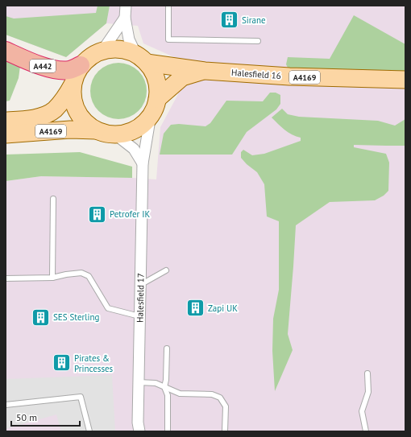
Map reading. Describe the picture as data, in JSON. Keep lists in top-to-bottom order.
{
  "streets": {
    "highway": ["A442"],
    "main road": ["Halesfield 16", "A4169"],
    "street": ["Halesfield 17"]
  },
  "crossings": [
    ["A442", "Halesfield 16"],
    ["A442", "A4169"],
    ["A442", "Halesfield 17"],
    ["Halesfield 16", "A4169"],
    ["Halesfield 16", "Halesfield 17"],
    ["A4169", "Halesfield 17"]
  ],
  "places": {
    "building": [
      "Sirane",
      "Petrofer IK",
      "Zapi UK",
      "SES Sterling",
      "Pirates & Princesses"
    ]
  },
  "scale_bar": "50 m"
}
